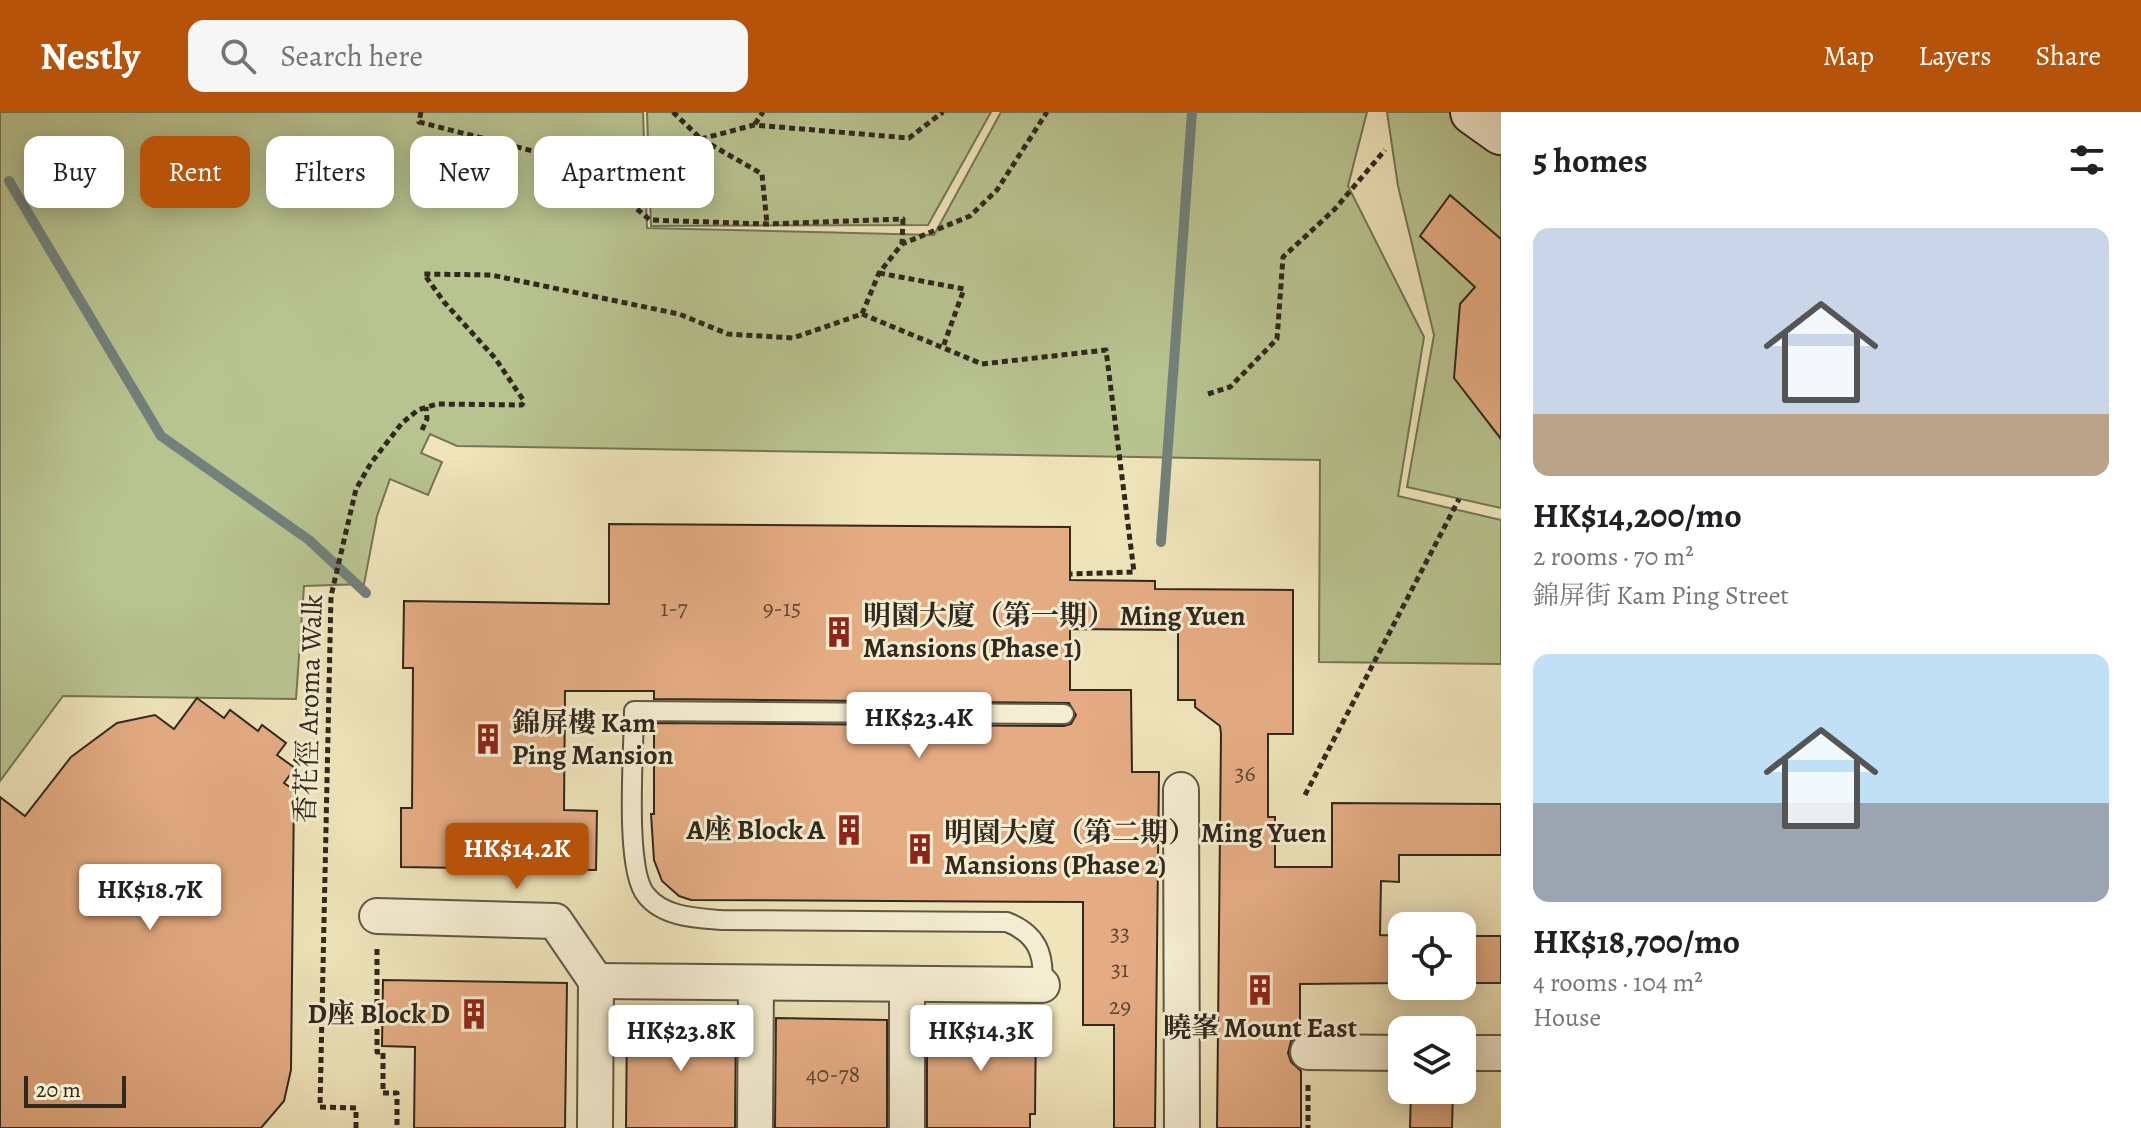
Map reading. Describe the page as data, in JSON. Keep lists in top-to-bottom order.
{
  "streets": {
    "path": ["香花徑 Aroma Walk"]
  },
  "places": {
    "building": [
      "明園大廈（第一期） Ming Yuen Mansions (Phase 1)",
      "錦屏樓 Kam Ping Mansion",
      "A座 Block A",
      "明園大廈（第二期） Ming Yuen Mansions (Phase 2)",
      "曉峯 Mount East",
      "D座 Block D"
    ]
  },
  "house_numbers": [
    "1-7",
    "9-15",
    "36",
    "33",
    "31",
    "29",
    "40-78"
  ],
  "scale_bar": "20 m",
  "page": {
    "header": "Nestly",
    "search": "Search here",
    "nav": ["Map", "Layers", "Share"],
    "heading": "5 homes",
    "chip": [
      "Buy",
      "Rent",
      "Filters",
      "New",
      "Apartment"
    ],
    "list": [
      {
        "name": "HK$14,200/mo",
        "note": "2 rooms · 70 m² · 錦屏街 Kam Ping Street"
      },
      {
        "name": "HK$18,700/mo",
        "note": "4 rooms · 104 m² · House"
      }
    ],
    "price": [
      "HK$23.4K",
      "HK$14.2K",
      "HK$18.7K",
      "HK$23.8K",
      "HK$14.3K"
    ],
    "scale": "20 m"
  }
}
